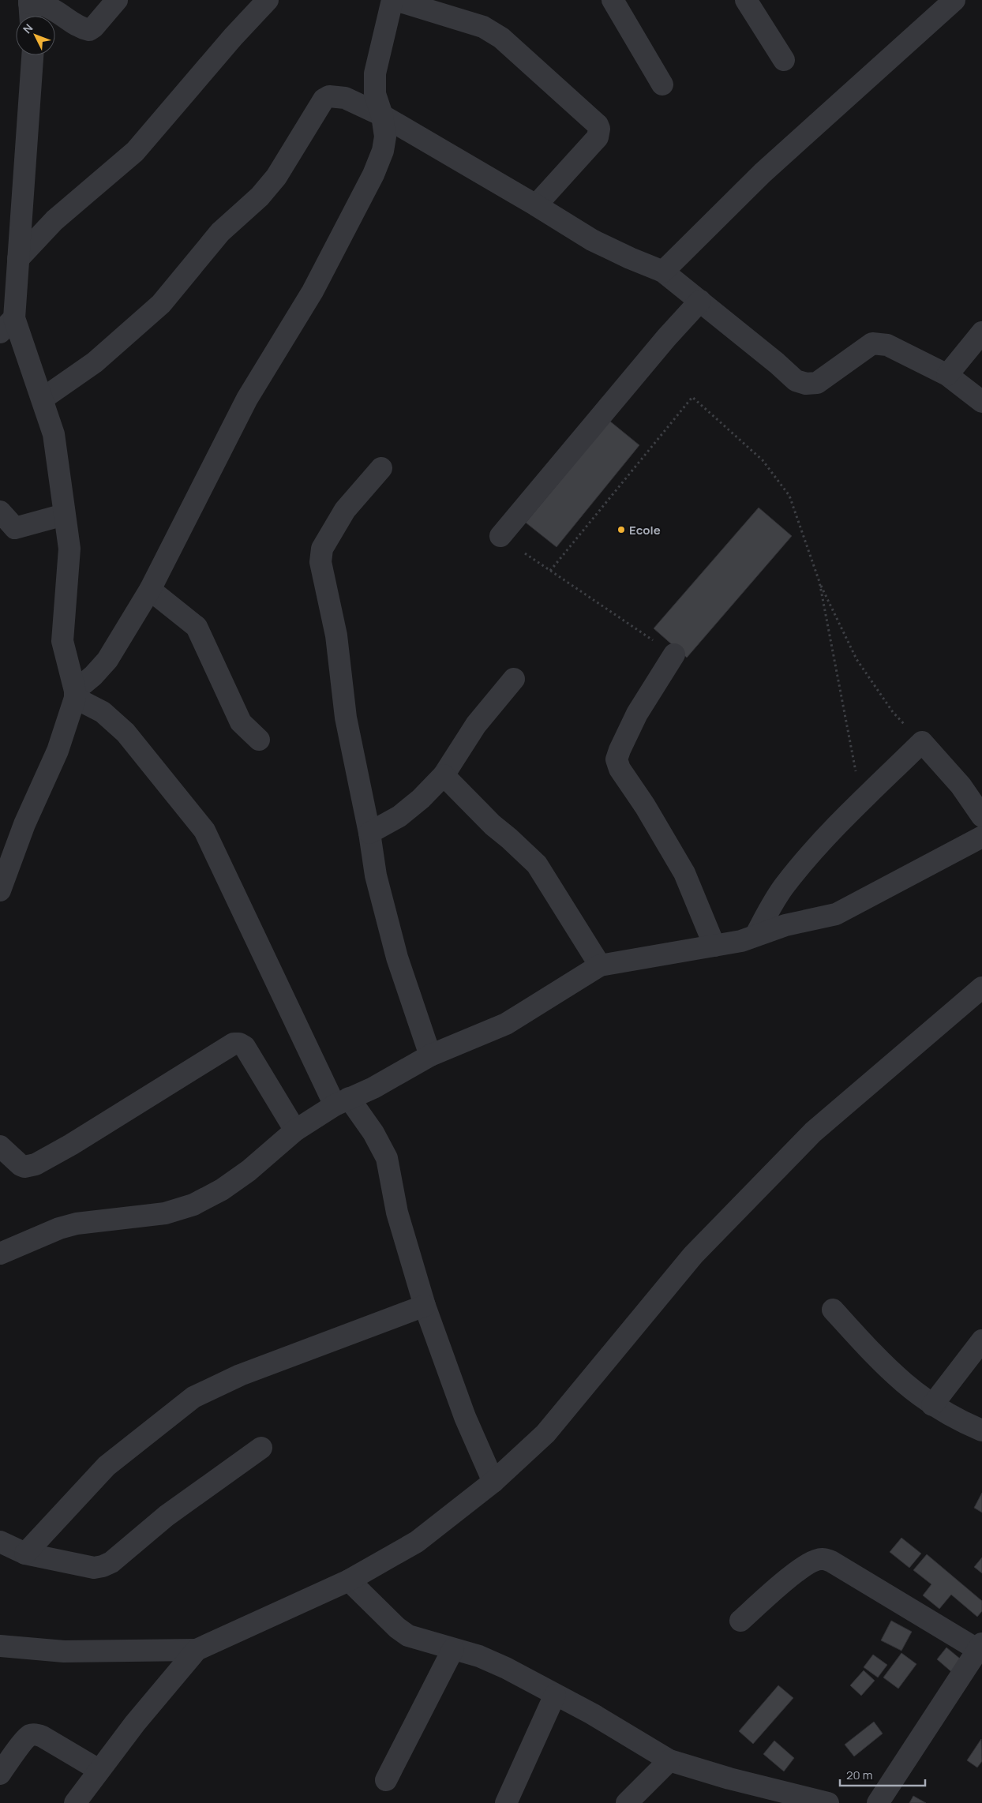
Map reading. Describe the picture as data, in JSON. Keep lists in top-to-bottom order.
{
  "places": ["Ecole"],
  "scale_bar": "20 m",
  "north": "top left"
}
